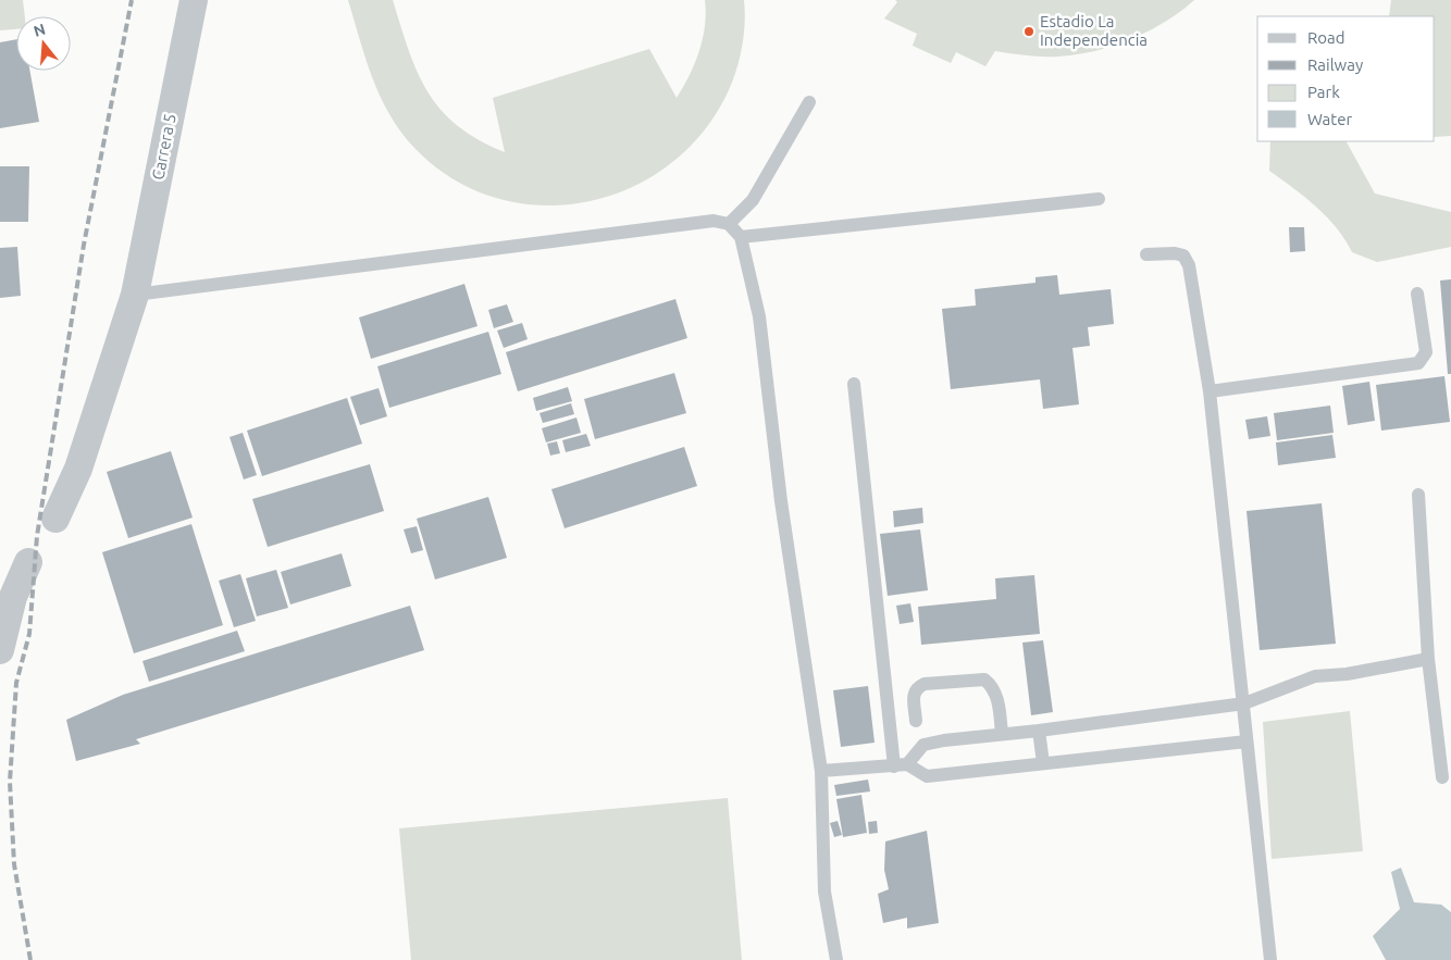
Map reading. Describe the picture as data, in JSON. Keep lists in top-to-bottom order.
{
  "streets": {
    "street": ["Carrera 5"]
  },
  "places": ["Estadio La Independencia"],
  "legend": [
    "Road",
    "Railway",
    "Park",
    "Water"
  ],
  "north": "top"
}
